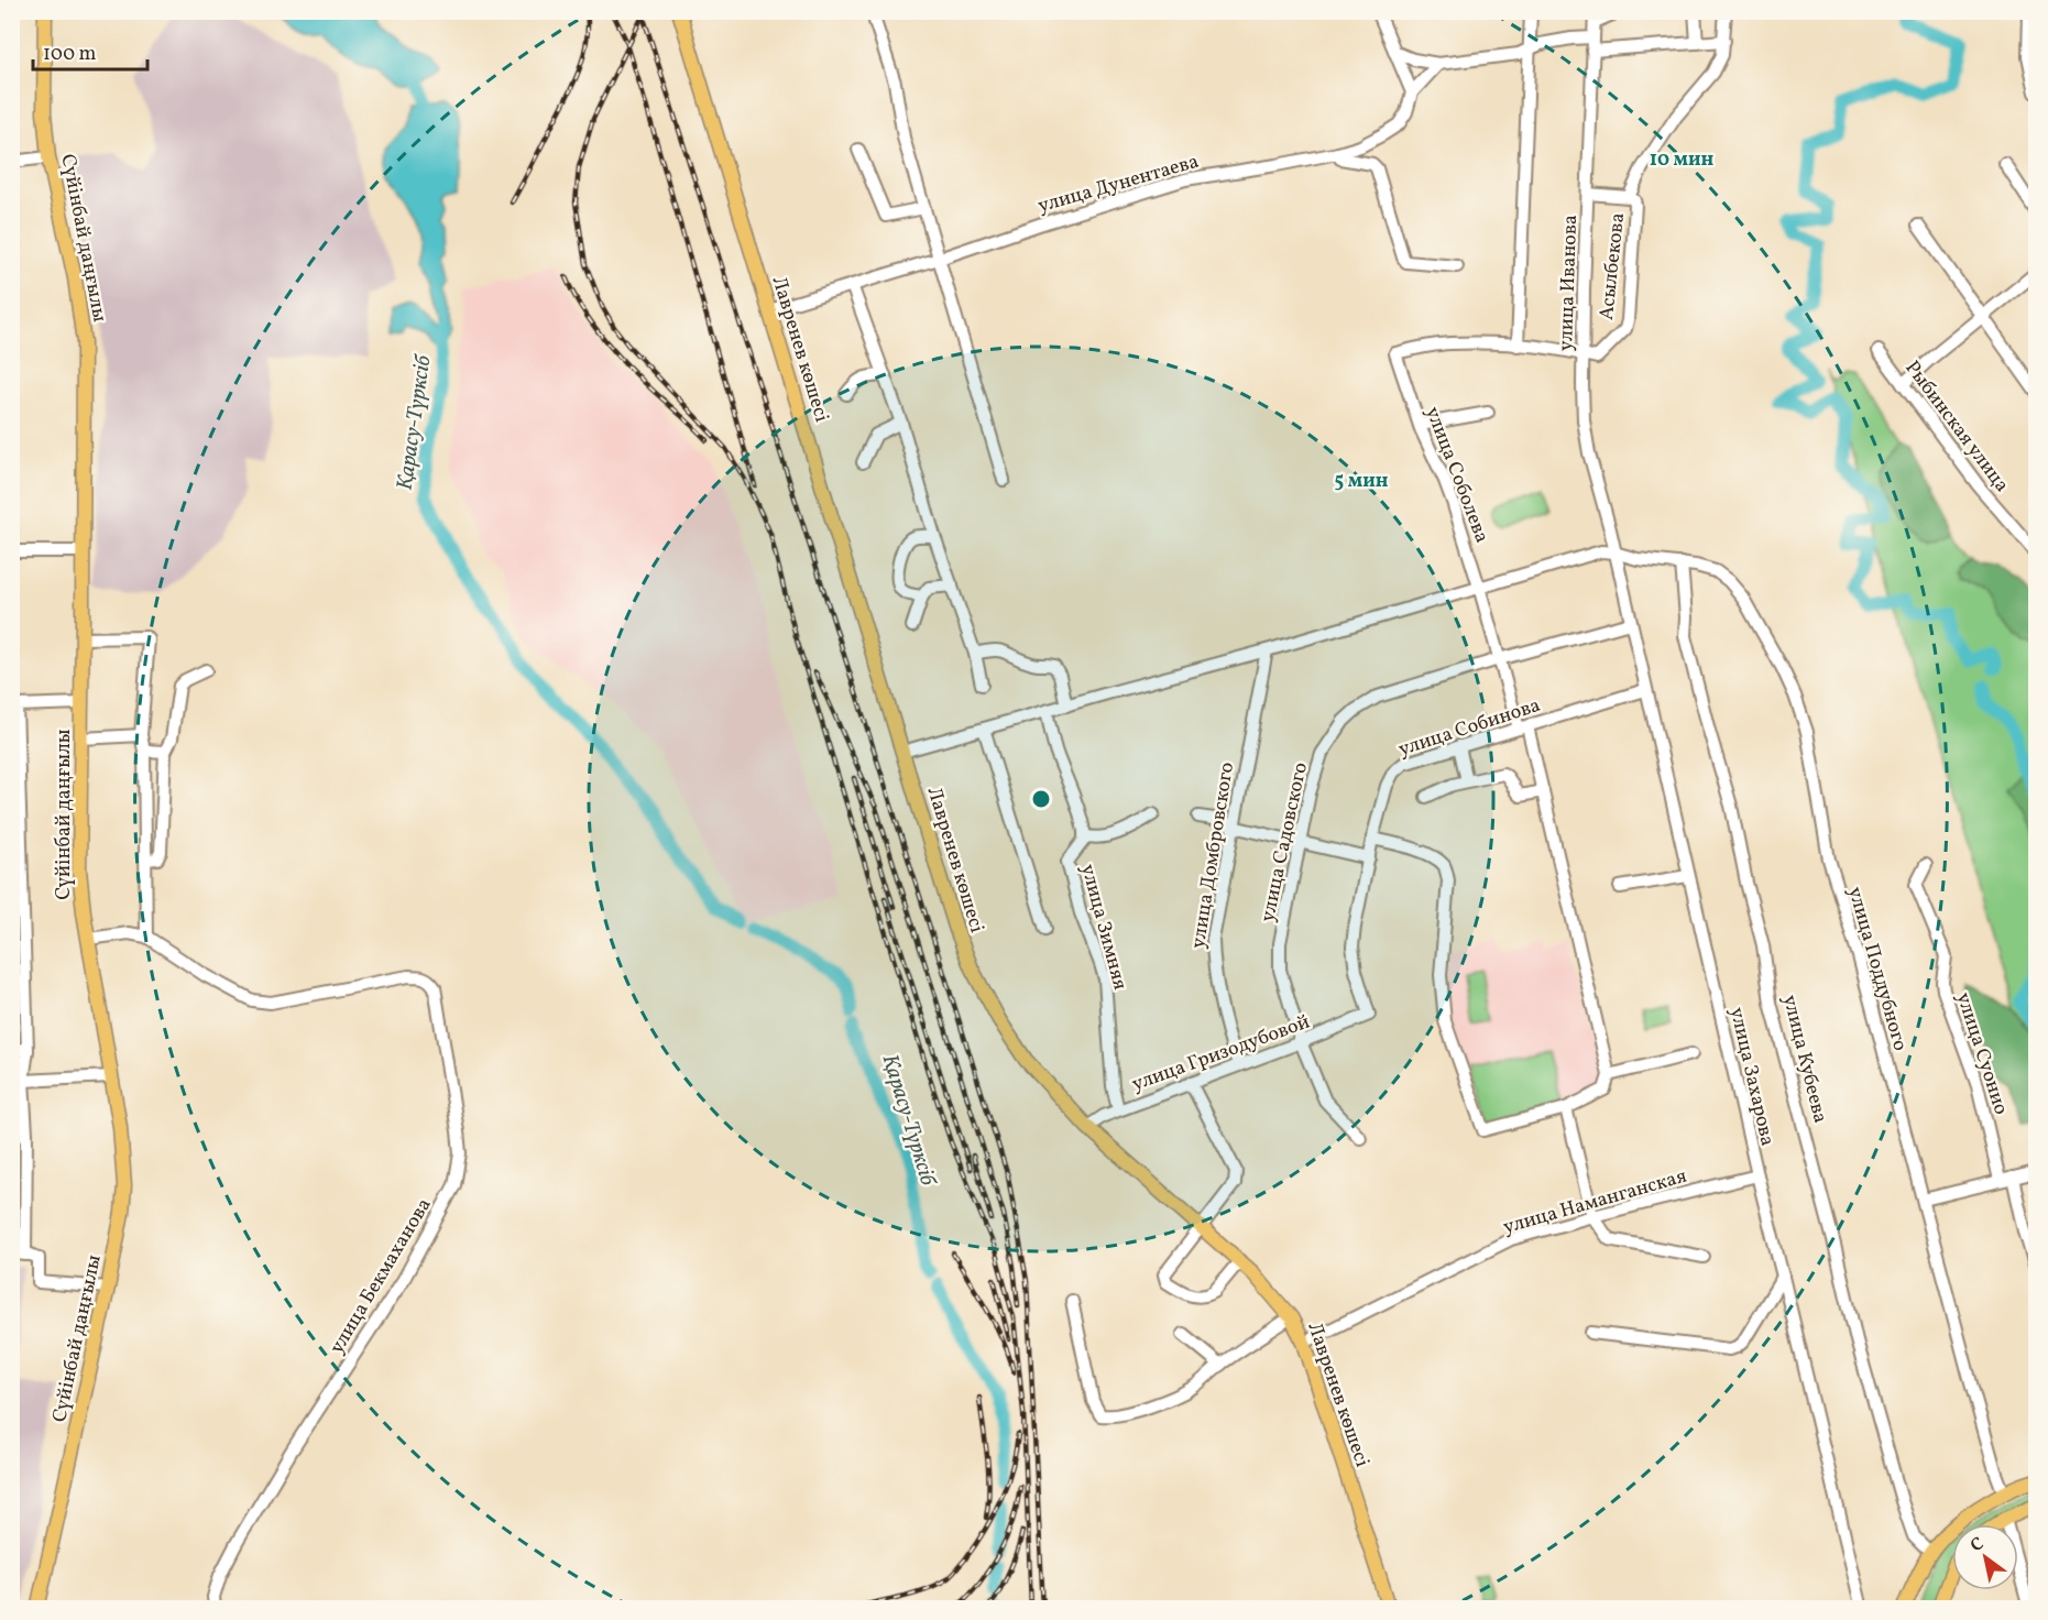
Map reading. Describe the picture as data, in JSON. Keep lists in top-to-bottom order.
{
  "streets": {
    "main road": ["Сүйінбай даңғылы", "Лавренев көшесі"],
    "street": [
      "улица Дунентаева",
      "Асылбекова",
      "улица Иванова",
      "Рыбинская улица",
      "улица Соболева",
      "улица Собинова",
      "улица Садовского",
      "улица Домбровского",
      "улица Зимняя",
      "улица Поддубного",
      "улица Гризодубовой",
      "улица Суонио",
      "улица Кубеева",
      "улица Захарова",
      "улица Наманганская",
      "улица Бекмаханова"
    ]
  },
  "crossings": [
    ["улица Дунентаева", "Лавренев көшесі"],
    ["Асылбекова", "улица Иванова"],
    ["Асылбекова", "улица Соболева"],
    ["улица Иванова", "улица Соболева"],
    ["улица Иванова", "улица Поддубного"],
    ["улица Иванова", "улица Захарова"],
    ["Лавренев көшесі", "улица Гризодубовой"],
    ["Лавренев көшесі", "улица Наманганская"],
    ["улица Соболева", "улица Собинова"],
    ["улица Соболева", "улица Садовского"],
    ["улица Собинова", "улица Гризодубовой"],
    ["улица Собинова", "улица Захарова"],
    ["улица Садовского", "улица Гризодубовой"],
    ["улица Садовского", "улица Захарова"],
    ["улица Домбровского", "улица Гризодубовой"],
    ["улица Зимняя", "улица Гризодубовой"],
    ["улица Поддубного", "улица Кубеева"],
    ["улица Поддубного", "улица Захарова"],
    ["улица Захарова", "улица Наманганская"]
  ],
  "water": ["Қарасу-Түрксіб"],
  "scale_bar": "100 m",
  "north": "top left",
  "rings": ["10 мин", "5 мин"]
}
